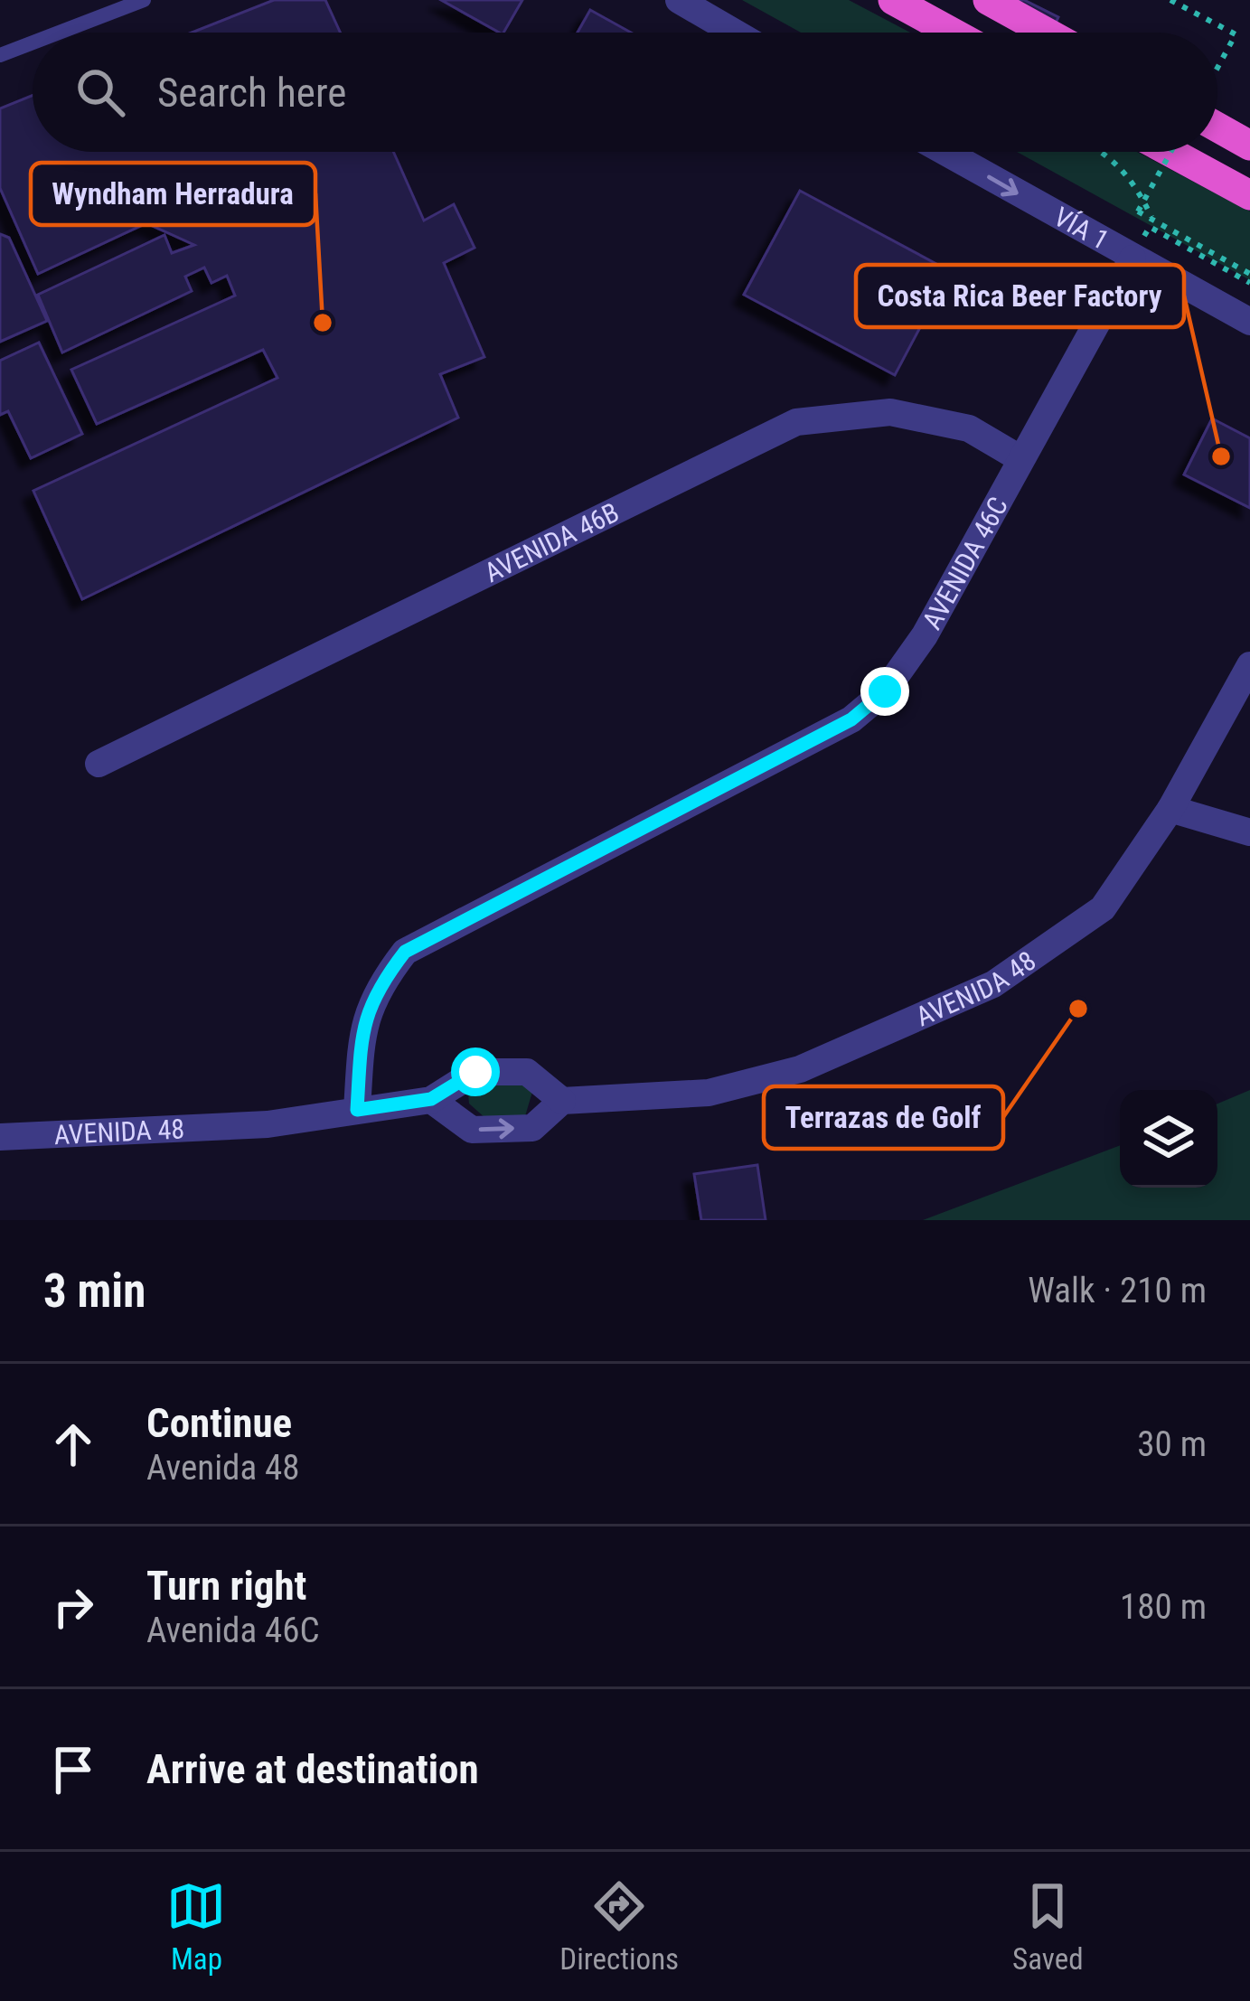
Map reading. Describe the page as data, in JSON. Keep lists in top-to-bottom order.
{
  "streets": {
    "street": [
      "VÍA 1",
      "AVENIDA 46B",
      "AVENIDA 46C",
      "AVENIDA 48"
    ]
  },
  "crossings": [
    ["VÍA 1", "AVENIDA 46C"],
    ["AVENIDA 46B", "AVENIDA 46C"],
    ["AVENIDA 46C", "AVENIDA 48"]
  ],
  "one_way": ["VÍA 1"],
  "places": ["Wyndham Herradura", "Costa Rica Beer Factory", "Terrazas de Golf"],
  "page": {
    "search": "Search here",
    "heading": ["3 min", "Walk · 210 m"],
    "list": [
      ["Continue", "Avenida 48", "30 m"],
      ["Turn right", "Avenida 46C", "180 m"],
      "Arrive at destination"
    ],
    "nav": ["Map", "Directions", "Saved"]
  }
}
